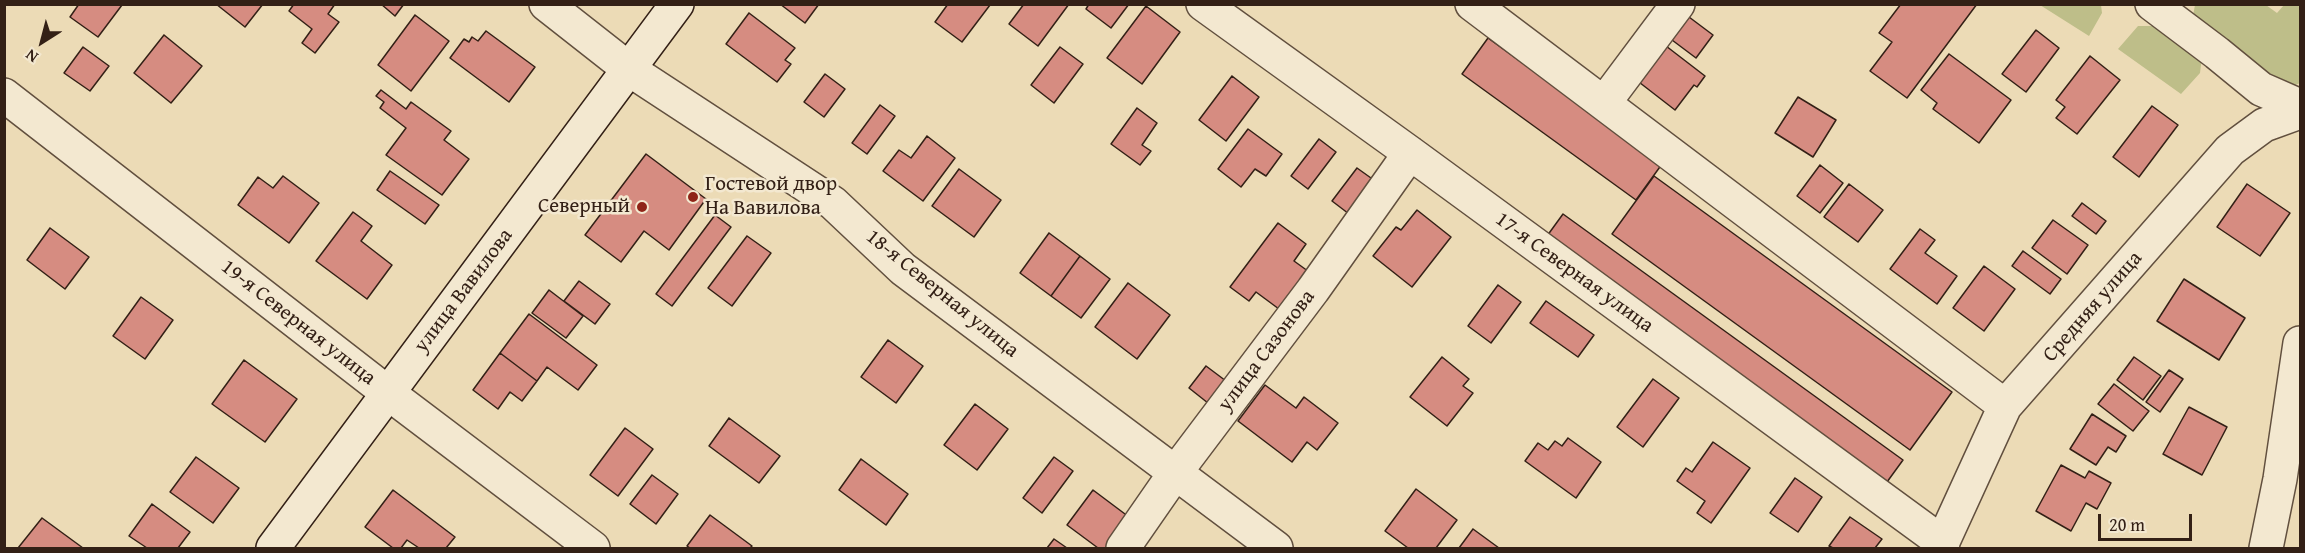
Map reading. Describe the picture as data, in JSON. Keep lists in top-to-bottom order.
{
  "streets": {
    "street": [
      "17-я Северная улица",
      "улица Вавилова",
      "18-я Северная улица",
      "Средняя улица",
      "19-я Северная улица",
      "улица Сазонова"
    ]
  },
  "crossings": [
    ["17-я Северная улица", "Средняя улица"],
    ["17-я Северная улица", "улица Сазонова"],
    ["улица Вавилова", "18-я Северная улица"],
    ["улица Вавилова", "19-я Северная улица"],
    ["18-я Северная улица", "улица Сазонова"]
  ],
  "places": ["Гостевой двор На Вавилова", "Северный"],
  "scale_bar": "20 m",
  "north": "bottom left"
}
